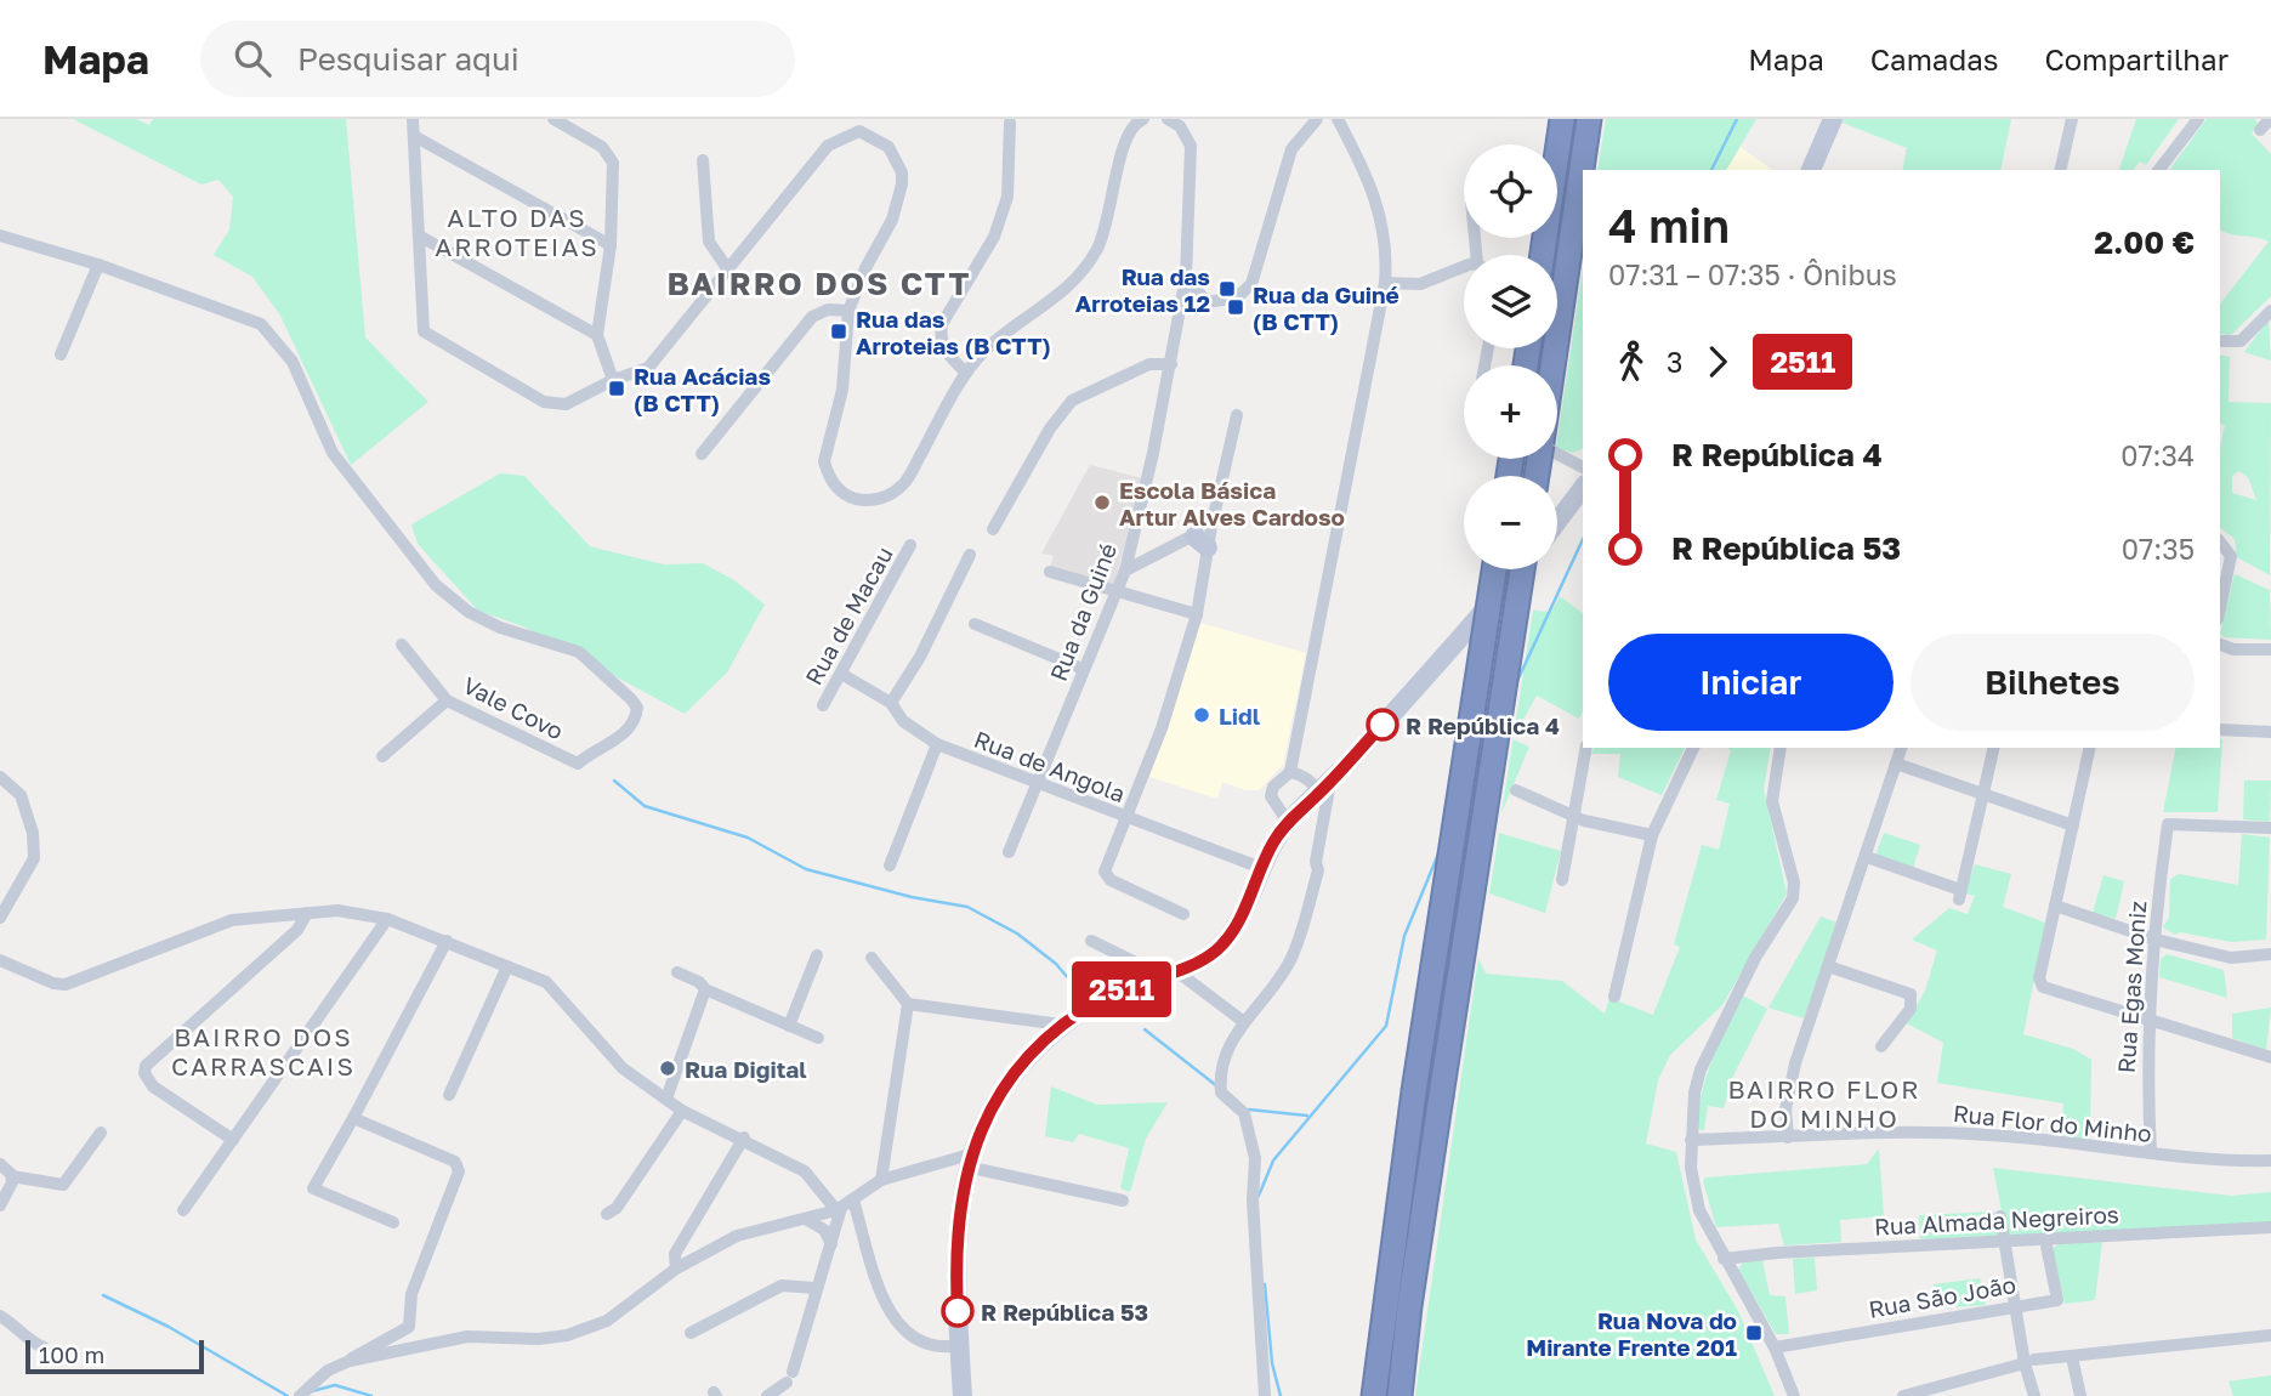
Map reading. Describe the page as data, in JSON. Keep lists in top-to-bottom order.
{
  "streets": {
    "street": [
      "Rua da Guiné",
      "Rua de Macau",
      "Vale Covo",
      "Rua de Angola",
      "Rua Egas Moniz",
      "Rua Flor do Minho",
      "Rua Almada Negreiros",
      "Rua São João"
    ]
  },
  "crossings": [
    ["Rua da Guiné", "Rua de Angola"],
    ["Rua de Macau", "Rua de Angola"],
    ["Rua Egas Moniz", "Rua Flor do Minho"],
    ["Rua Almada Negreiros", "Rua São João"]
  ],
  "districts": [
    "ALTO DAS ARROTEIAS",
    "BAIRRO DOS CTT",
    "BAIRRO DOS CARRASCAIS",
    "BAIRRO FLOR DO MINHO"
  ],
  "places": {
    "transit": [
      "Rua das Arroteias 12",
      "Rua da Guiné (B CTT)",
      "Rua das Arroteias (B CTT)",
      "Rua Acácias (B CTT)",
      "Rua Nova do Mirante Frente 201"
    ],
    "other": [
      "Escola Básica Artur Alves Cardoso",
      "Lidl",
      "R República 4",
      "Rua Digital",
      "R República 53"
    ]
  },
  "lines": ["bus line 2511"],
  "scale_bar": "100 m",
  "page": {
    "header": "Mapa",
    "search": "Pesquisar aqui",
    "nav": ["Mapa", "Camadas", "Compartilhar"],
    "on_map": "2511",
    "map_buttons": ["+", "−"],
    "heading": ["4 min", "07:31 – 07:35 · Ônibus", "2.00 €"],
    "legs": ["3", "2511"],
    "list": [
      {
        "name": "R República 4",
        "value": "07:34"
      },
      {
        "name": "R República 53",
        "value": "07:35"
      }
    ],
    "buttons": ["Iniciar", "Bilhetes"],
    "scale": "100 m"
  }
}
